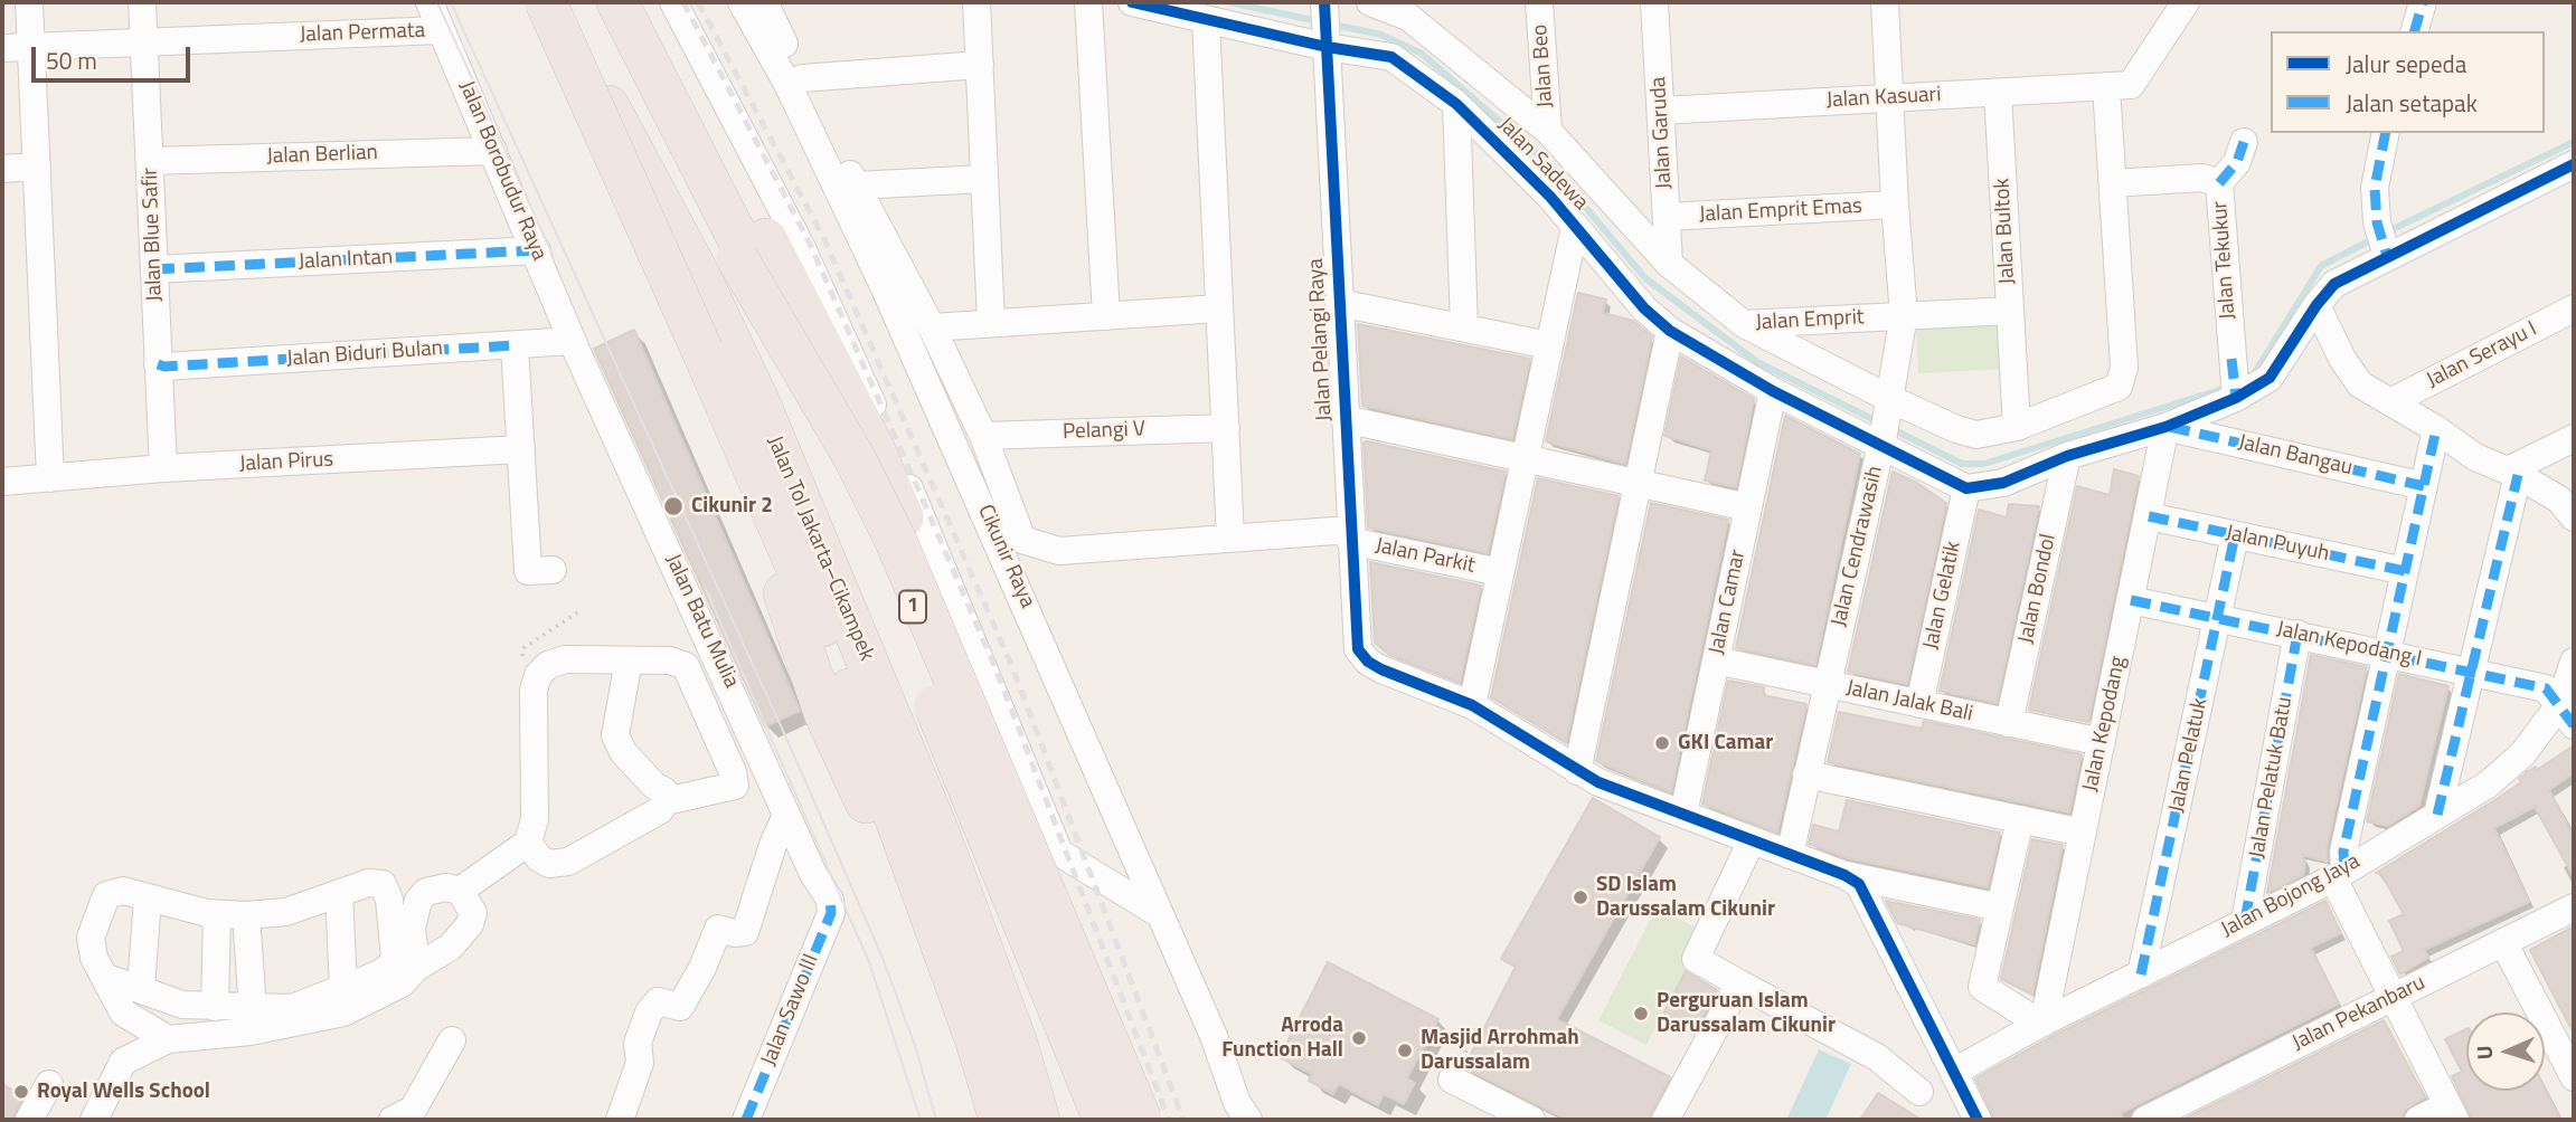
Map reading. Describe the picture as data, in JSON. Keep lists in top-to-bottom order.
{
  "streets": {
    "highway": ["Jalan Tol Jakarta–Cikampek", "1"],
    "street": [
      "Jalan Permata",
      "Jalan Beo",
      "Jalan Kasuari",
      "Jalan Garuda",
      "Jalan Berlian",
      "Jalan Sadewa",
      "Jalan Borobudur Raya",
      "Jalan Emprit Emas",
      "Jalan Bultok",
      "Jalan Blue Safir",
      "Jalan Intan",
      "Jalan Tekukur",
      "Jalan Emprit",
      "Jalan Pelangi Raya",
      "Jalan Biduri Bulan",
      "Jalan Serayu I",
      "Pelangi V",
      "Jalan Bangau",
      "Jalan Pirus",
      "Jalan Puyuh",
      "Jalan Cendrawasih",
      "Cikunir Raya",
      "Jalan Parkit",
      "Jalan Bondol",
      "Jalan Gelatik",
      "Jalan Camar",
      "Jalan Batu Mulia",
      "Jalan Kepodang I",
      "Jalan Jalak Bali",
      "Jalan Kepodang",
      "Jalan Pelatuk",
      "Jalan Pelatuk Batu",
      "Jalan Bojong Jaya",
      "Jalan Sawo III",
      "Jalan Pekanbaru"
    ]
  },
  "crossings": [
    ["Jalan Permata", "Jalan Borobudur Raya"],
    ["Jalan Permata", "Jalan Blue Safir"],
    ["Jalan Beo", "Jalan Emprit"],
    ["Jalan Kasuari", "Jalan Garuda"],
    ["Jalan Kasuari", "Jalan Bultok"],
    ["Jalan Kasuari", "Jalan Cendrawasih"],
    ["Jalan Garuda", "Jalan Emprit Emas"],
    ["Jalan Garuda", "Jalan Emprit"],
    ["Jalan Berlian", "Jalan Borobudur Raya"],
    ["Jalan Berlian", "Jalan Blue Safir"],
    ["Jalan Sadewa", "Jalan Pelangi Raya"],
    ["Jalan Sadewa", "Jalan Cendrawasih"],
    ["Jalan Sadewa", "Jalan Camar"],
    ["Jalan Borobudur Raya", "Jalan Intan"],
    ["Jalan Borobudur Raya", "Jalan Biduri Bulan"],
    ["Jalan Borobudur Raya", "Jalan Batu Mulia"],
    ["Jalan Emprit Emas", "Jalan Cendrawasih"],
    ["Jalan Bultok", "Jalan Emprit"],
    ["Jalan Bultok", "Jalan Cendrawasih"],
    ["Jalan Blue Safir", "Jalan Intan"],
    ["Jalan Blue Safir", "Jalan Biduri Bulan"],
    ["Jalan Blue Safir", "Jalan Pirus"],
    ["Jalan Emprit", "Jalan Cendrawasih"],
    ["Jalan Pelangi Raya", "Jalan Parkit"],
    ["Jalan Biduri Bulan", "Jalan Batu Mulia"],
    ["Pelangi V", "Jalan Parkit"],
    ["Jalan Bangau", "Jalan Kepodang"],
    ["Jalan Puyuh", "Jalan Kepodang"],
    ["Jalan Puyuh", "Jalan Pelatuk"],
    ["Jalan Cendrawasih", "Jalan Jalak Bali"],
    ["Jalan Bondol", "Jalan Jalak Bali"],
    ["Jalan Gelatik", "Jalan Jalak Bali"],
    ["Jalan Camar", "Jalan Jalak Bali"],
    ["Jalan Batu Mulia", "Jalan Sawo III"],
    ["Jalan Kepodang I", "Jalan Kepodang"],
    ["Jalan Kepodang I", "Jalan Pelatuk"],
    ["Jalan Kepodang I", "Jalan Pelatuk Batu"],
    ["Jalan Kepodang I", "Jalan Bojong Jaya"],
    ["Jalan Jalak Bali", "Jalan Kepodang"],
    ["Jalan Kepodang", "Jalan Bojong Jaya"],
    ["Jalan Pelatuk", "Jalan Bojong Jaya"],
    ["Jalan Pelatuk Batu", "Jalan Bojong Jaya"]
  ],
  "places": [
    "Cikunir 2",
    "GKI Camar",
    "SD Islam Darussalam Cikunir",
    "Perguruan Islam Darussalam Cikunir",
    "Arroda Function Hall",
    "Masjid Arrohmah Darussalam",
    "Royal Wells School"
  ],
  "legend": ["Jalur sepeda", "Jalan setapak"],
  "scale_bar": "50 m",
  "north": "left"
}
